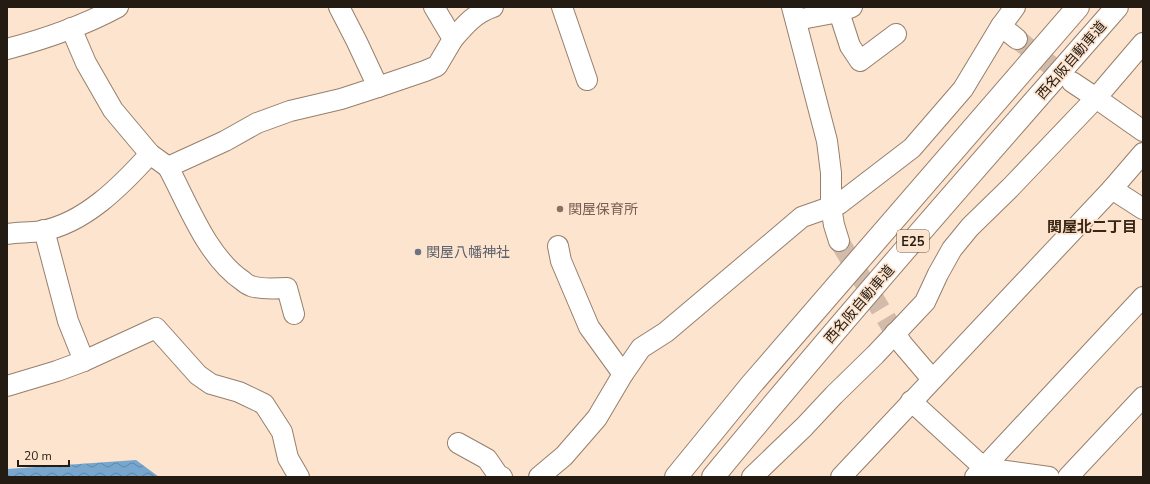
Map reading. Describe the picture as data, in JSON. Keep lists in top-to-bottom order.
{
  "streets": {
    "highway": ["西名阪自動車道", "E25"]
  },
  "districts": ["関屋北二丁目"],
  "places": ["関屋保育所", "関屋八幡神社"],
  "scale_bar": "20 m"
}
